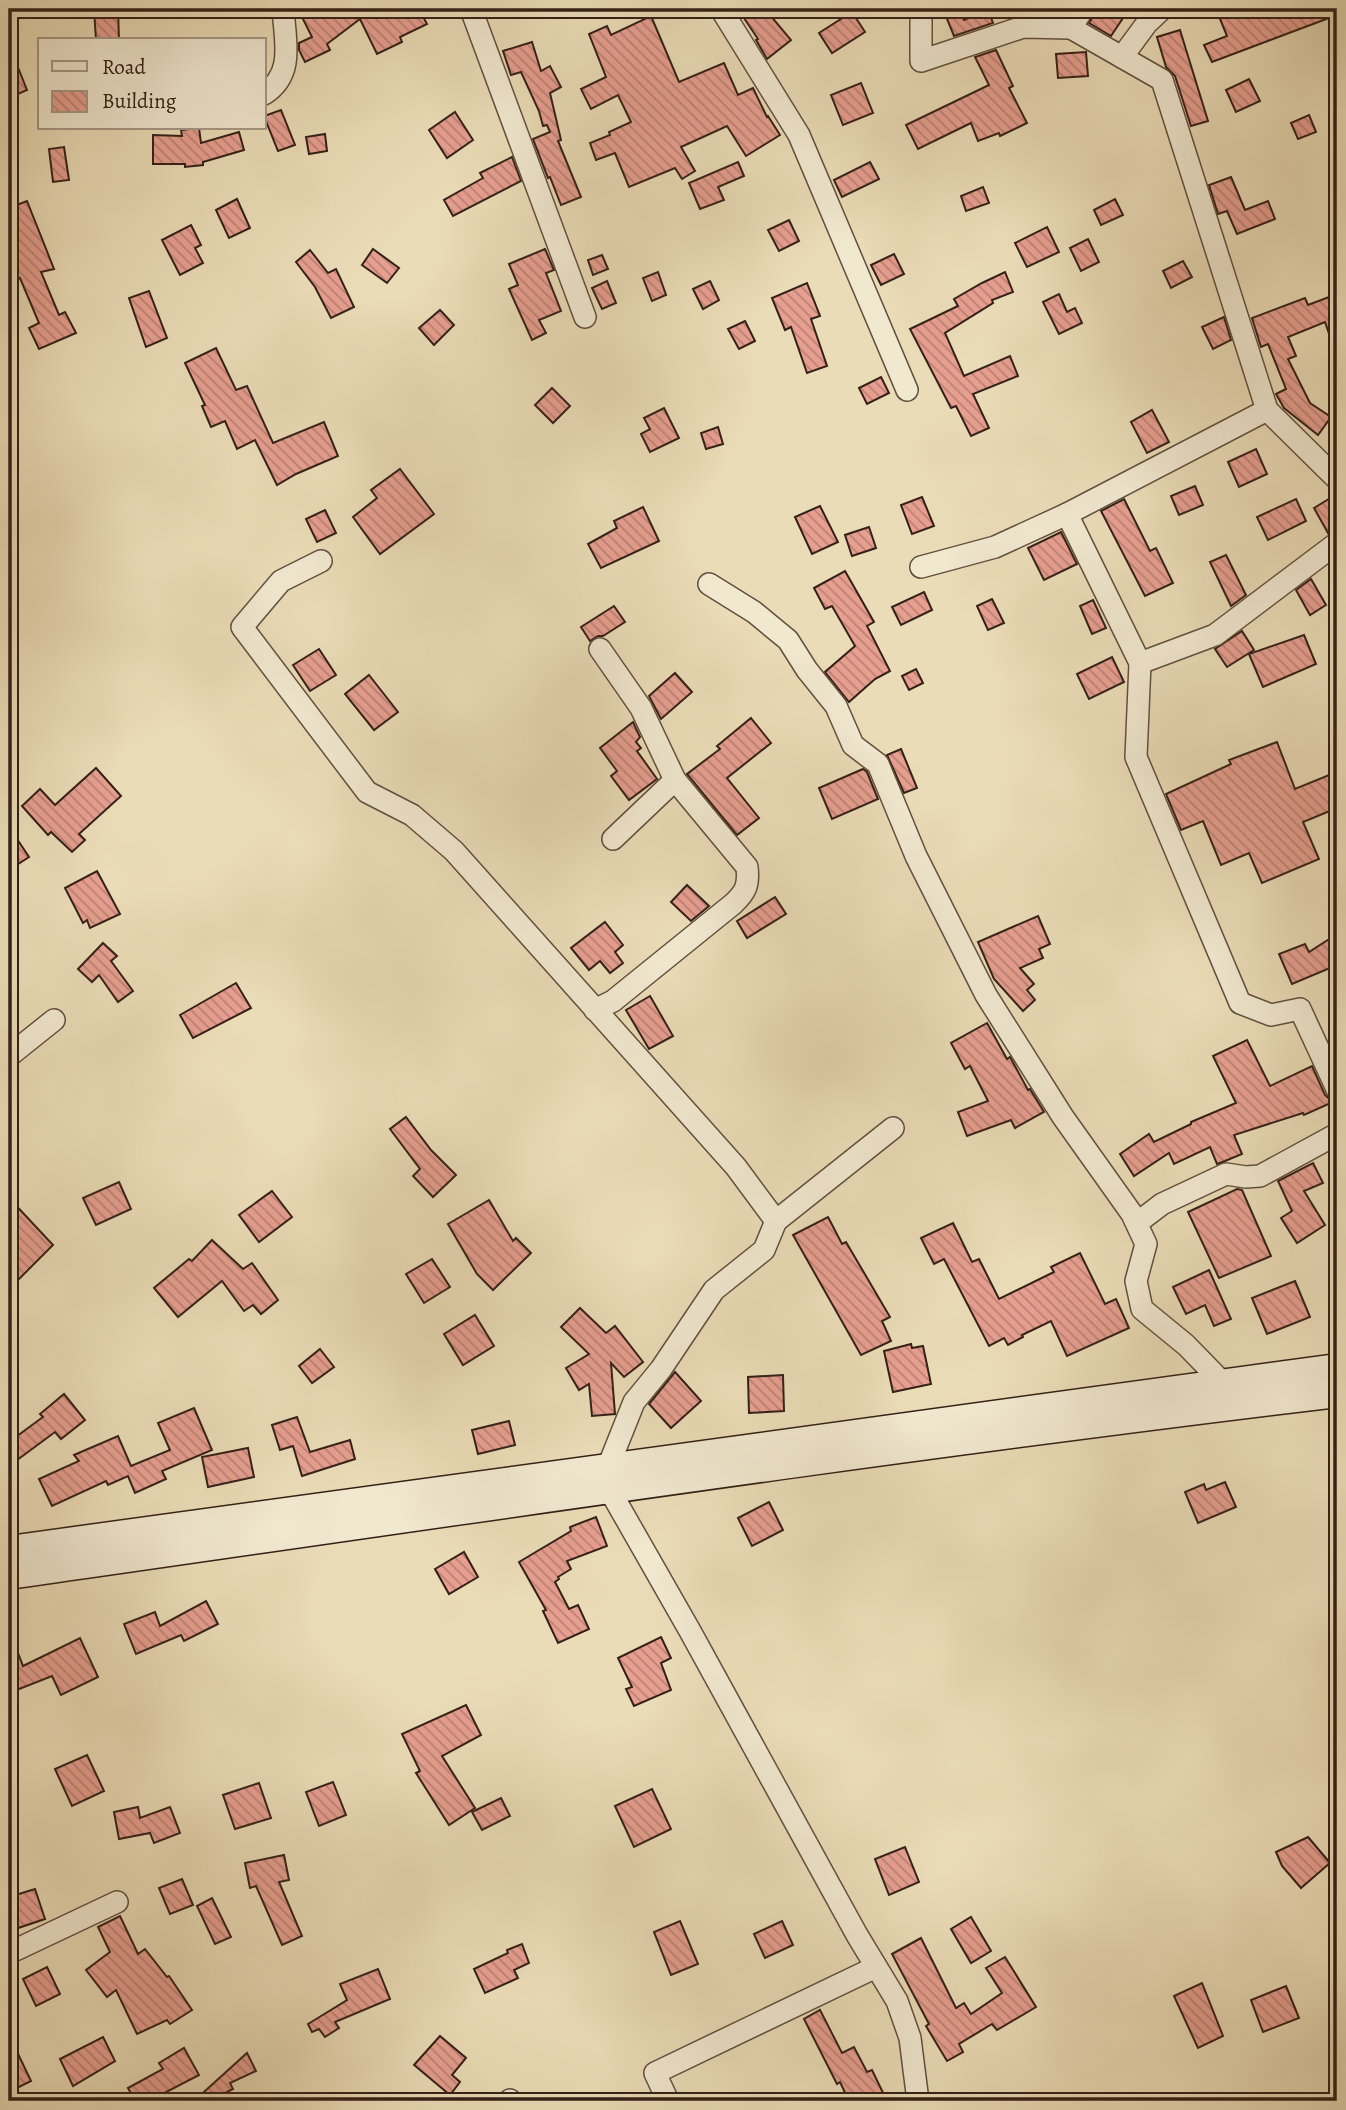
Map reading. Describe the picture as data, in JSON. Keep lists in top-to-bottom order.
{
  "legend": ["Road", "Building"]
}
